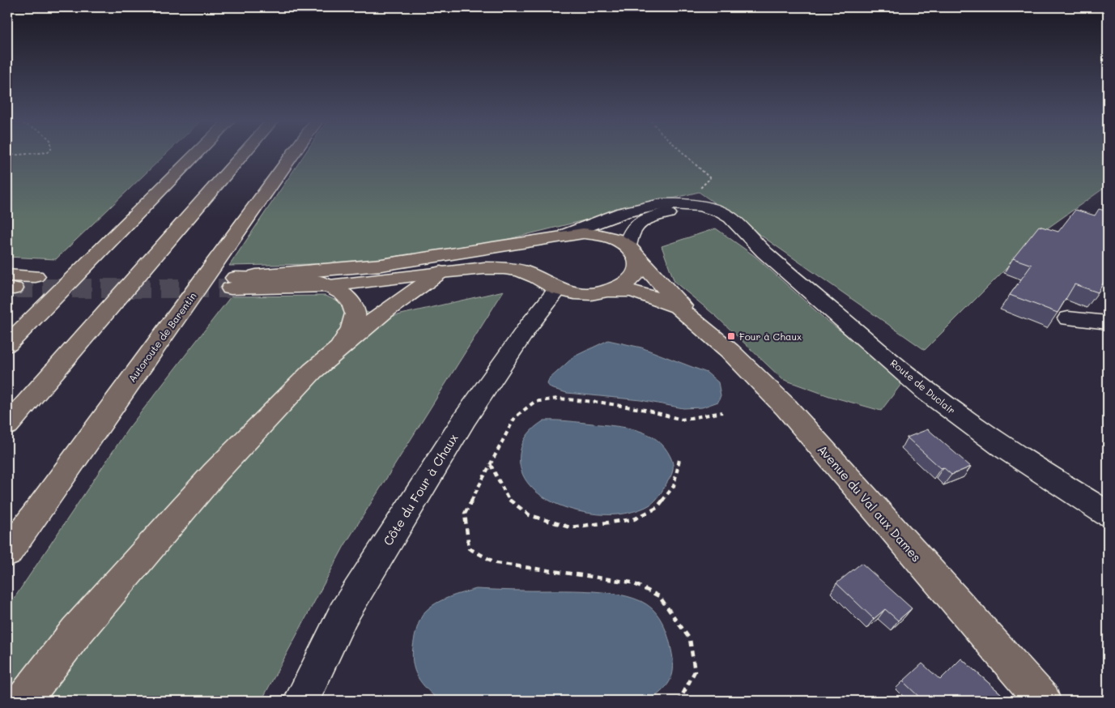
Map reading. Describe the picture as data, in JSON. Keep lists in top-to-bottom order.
{
  "streets": {
    "main road": ["Autoroute de Barentin", "Avenue du Val aux Dames"],
    "street": ["Route de Duclair", "Côte du Four à Chaux"]
  },
  "crossings": [
    ["Route de Duclair", "Côte du Four à Chaux"],
    ["Route de Duclair", "Avenue du Val aux Dames"],
    ["Côte du Four à Chaux", "Avenue du Val aux Dames"]
  ],
  "places": {
    "transit": ["Four à Chaux"]
  }
}
